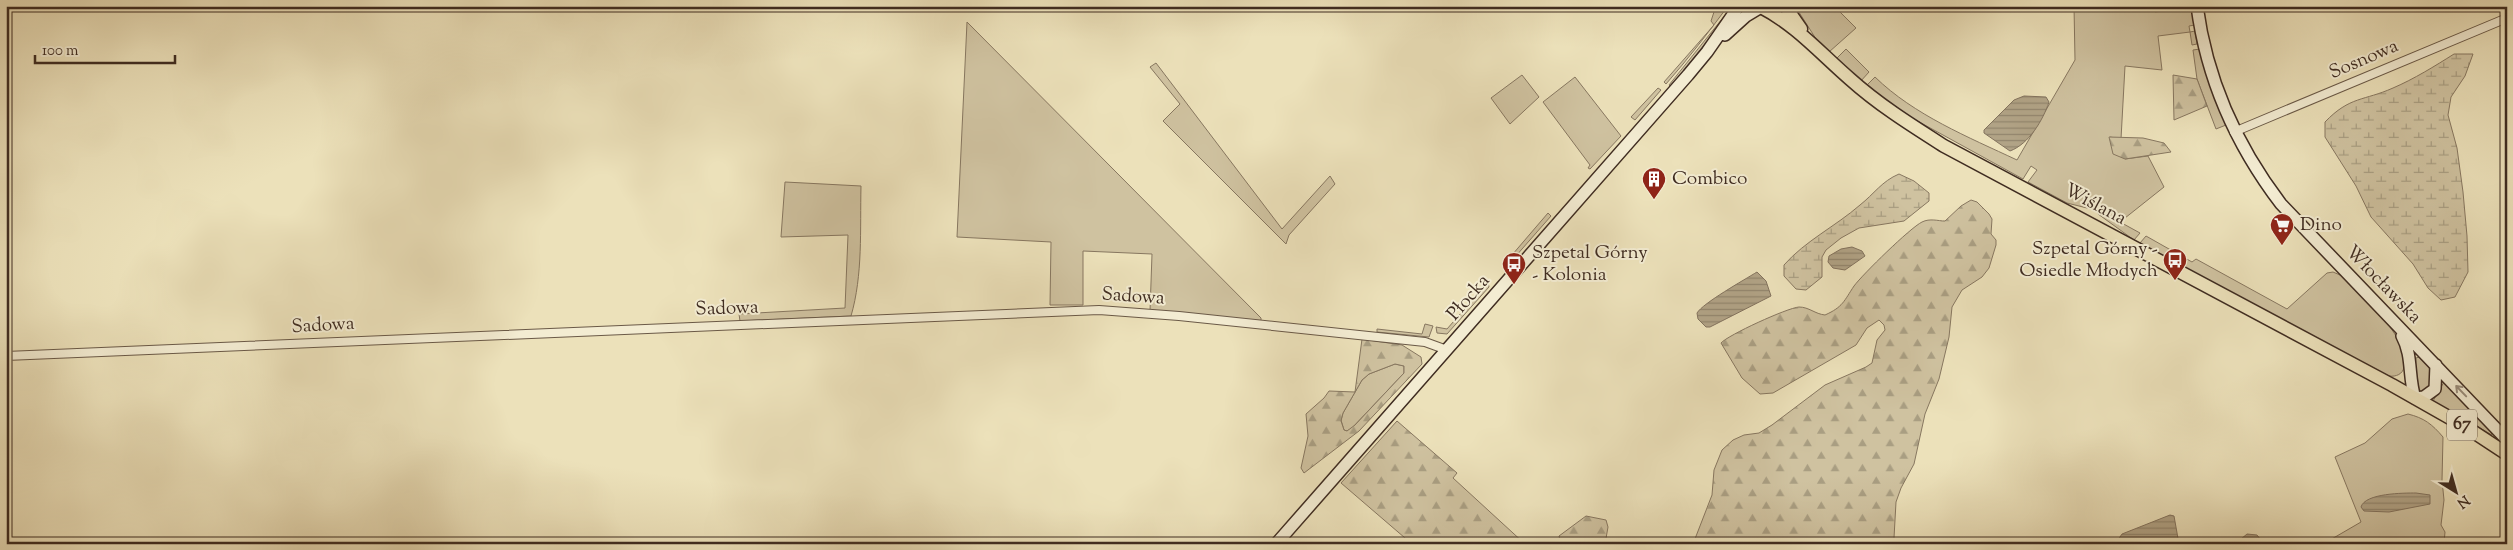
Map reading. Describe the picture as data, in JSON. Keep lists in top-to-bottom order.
{
  "streets": {
    "main road": [
      "Wiślana",
      "Włocławska",
      "Płocka",
      "67"
    ],
    "street": ["Sosnowa", "Sadowa"]
  },
  "crossings": [
    ["Sosnowa", "Włocławska"],
    ["Wiślana", "Płocka"],
    ["Sadowa", "Płocka"]
  ],
  "places": {
    "building": ["Combico"],
    "supermarket": ["Dino"],
    "bus stop": ["Szpetal Górny - Osiedle Młodych", "Szpetal Górny - Kolonia"]
  },
  "scale_bar": "100 m",
  "north": "bottom right"
}
